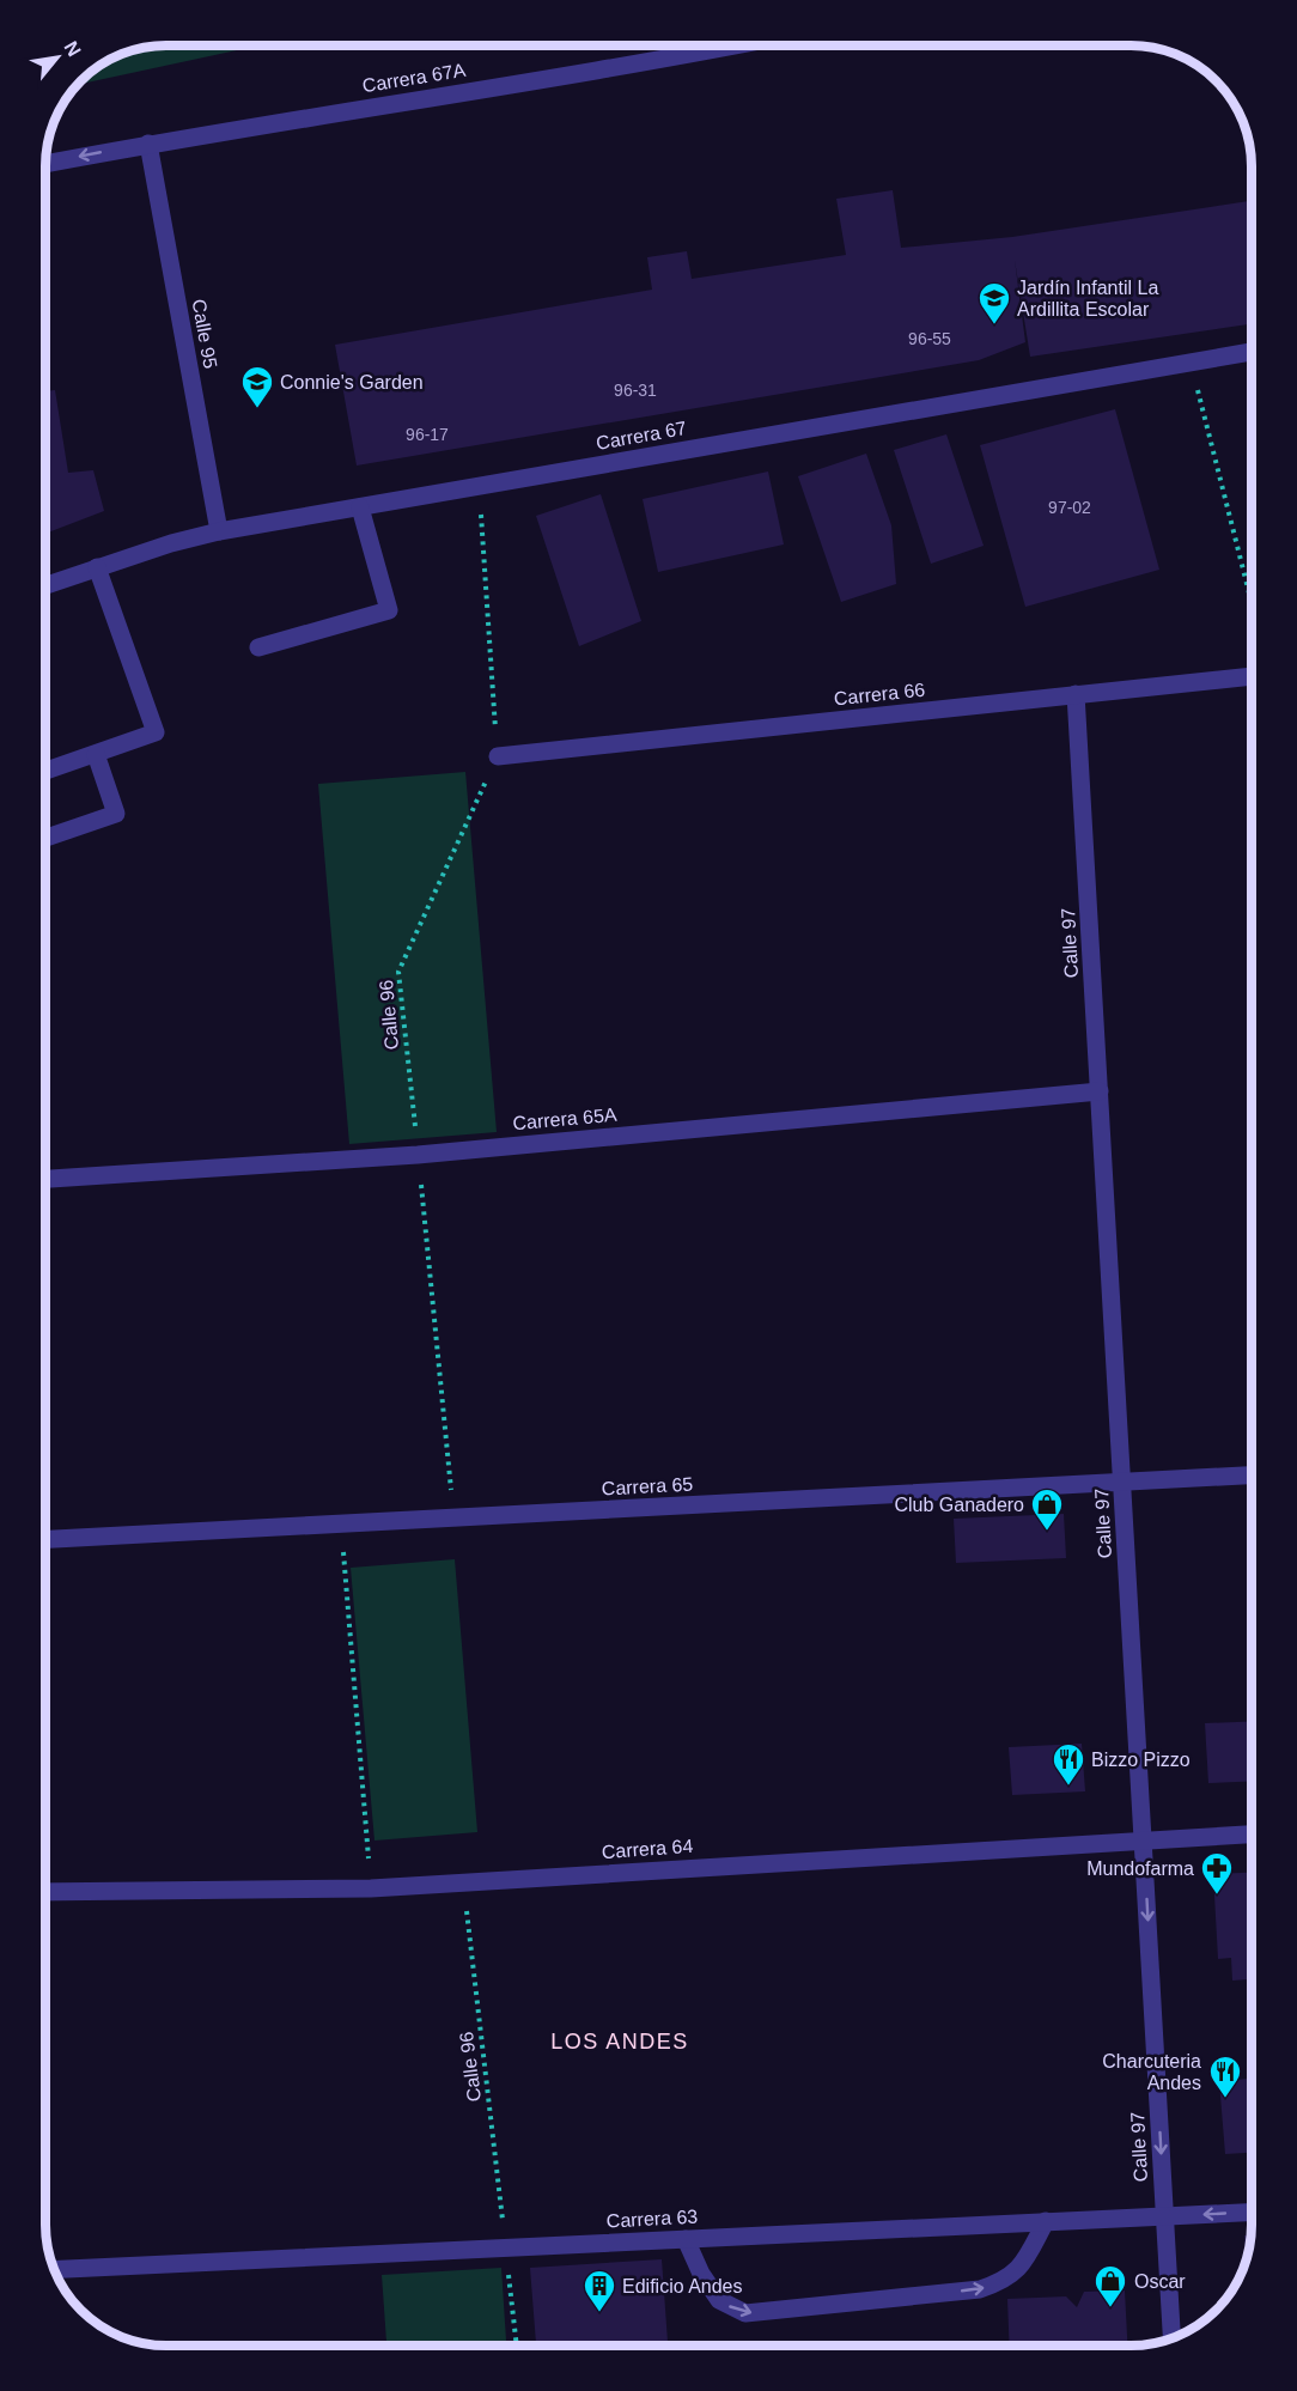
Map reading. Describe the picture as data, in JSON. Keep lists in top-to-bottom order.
{
  "streets": {
    "street": [
      "Carrera 67A",
      "Calle 95",
      "Carrera 67",
      "Carrera 66",
      "Calle 97",
      "Carrera 65A",
      "Carrera 65",
      "Carrera 64",
      "Carrera 63"
    ],
    "path": ["Calle 96"]
  },
  "crossings": [
    ["Carrera 67A", "Calle 95"],
    ["Calle 95", "Carrera 67"],
    ["Carrera 67", "Calle 96"],
    ["Carrera 66", "Calle 97"],
    ["Carrera 66", "Calle 96"],
    ["Calle 97", "Carrera 65A"],
    ["Calle 97", "Carrera 65"],
    ["Calle 97", "Carrera 64"],
    ["Calle 97", "Carrera 63"],
    ["Calle 96", "Carrera 65A"],
    ["Calle 96", "Carrera 65"],
    ["Calle 96", "Carrera 64"],
    ["Calle 96", "Carrera 63"]
  ],
  "districts": ["LOS ANDES"],
  "places": {
    "school or university": ["Jardín Infantil La Ardillita Escolar", "Connie's Garden"],
    "shop": ["Club Ganadero", "Oscar"],
    "restaurant": ["Bizzo Pizzo", "Charcuteria Andes"],
    "pharmacy": ["Mundofarma"],
    "building": ["Edificio Andes"]
  },
  "house_numbers": [
    "96-55",
    "96-31",
    "96-17",
    "97-02"
  ],
  "north": "top right"
}
